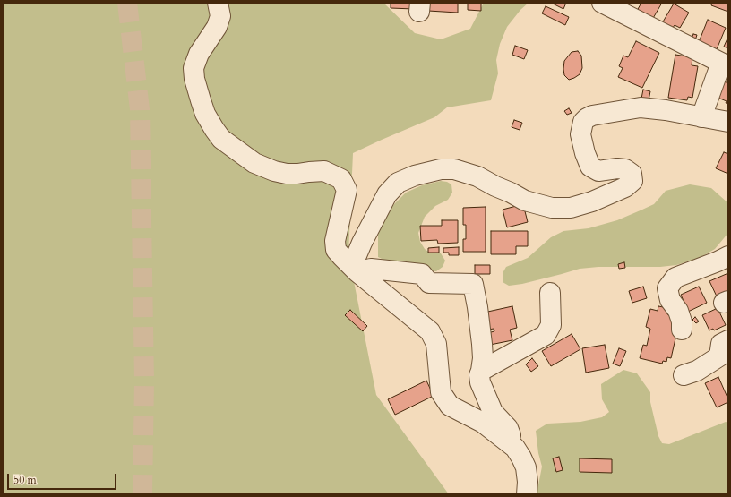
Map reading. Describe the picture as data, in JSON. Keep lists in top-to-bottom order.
{
  "scale_bar": "50 m"
}
